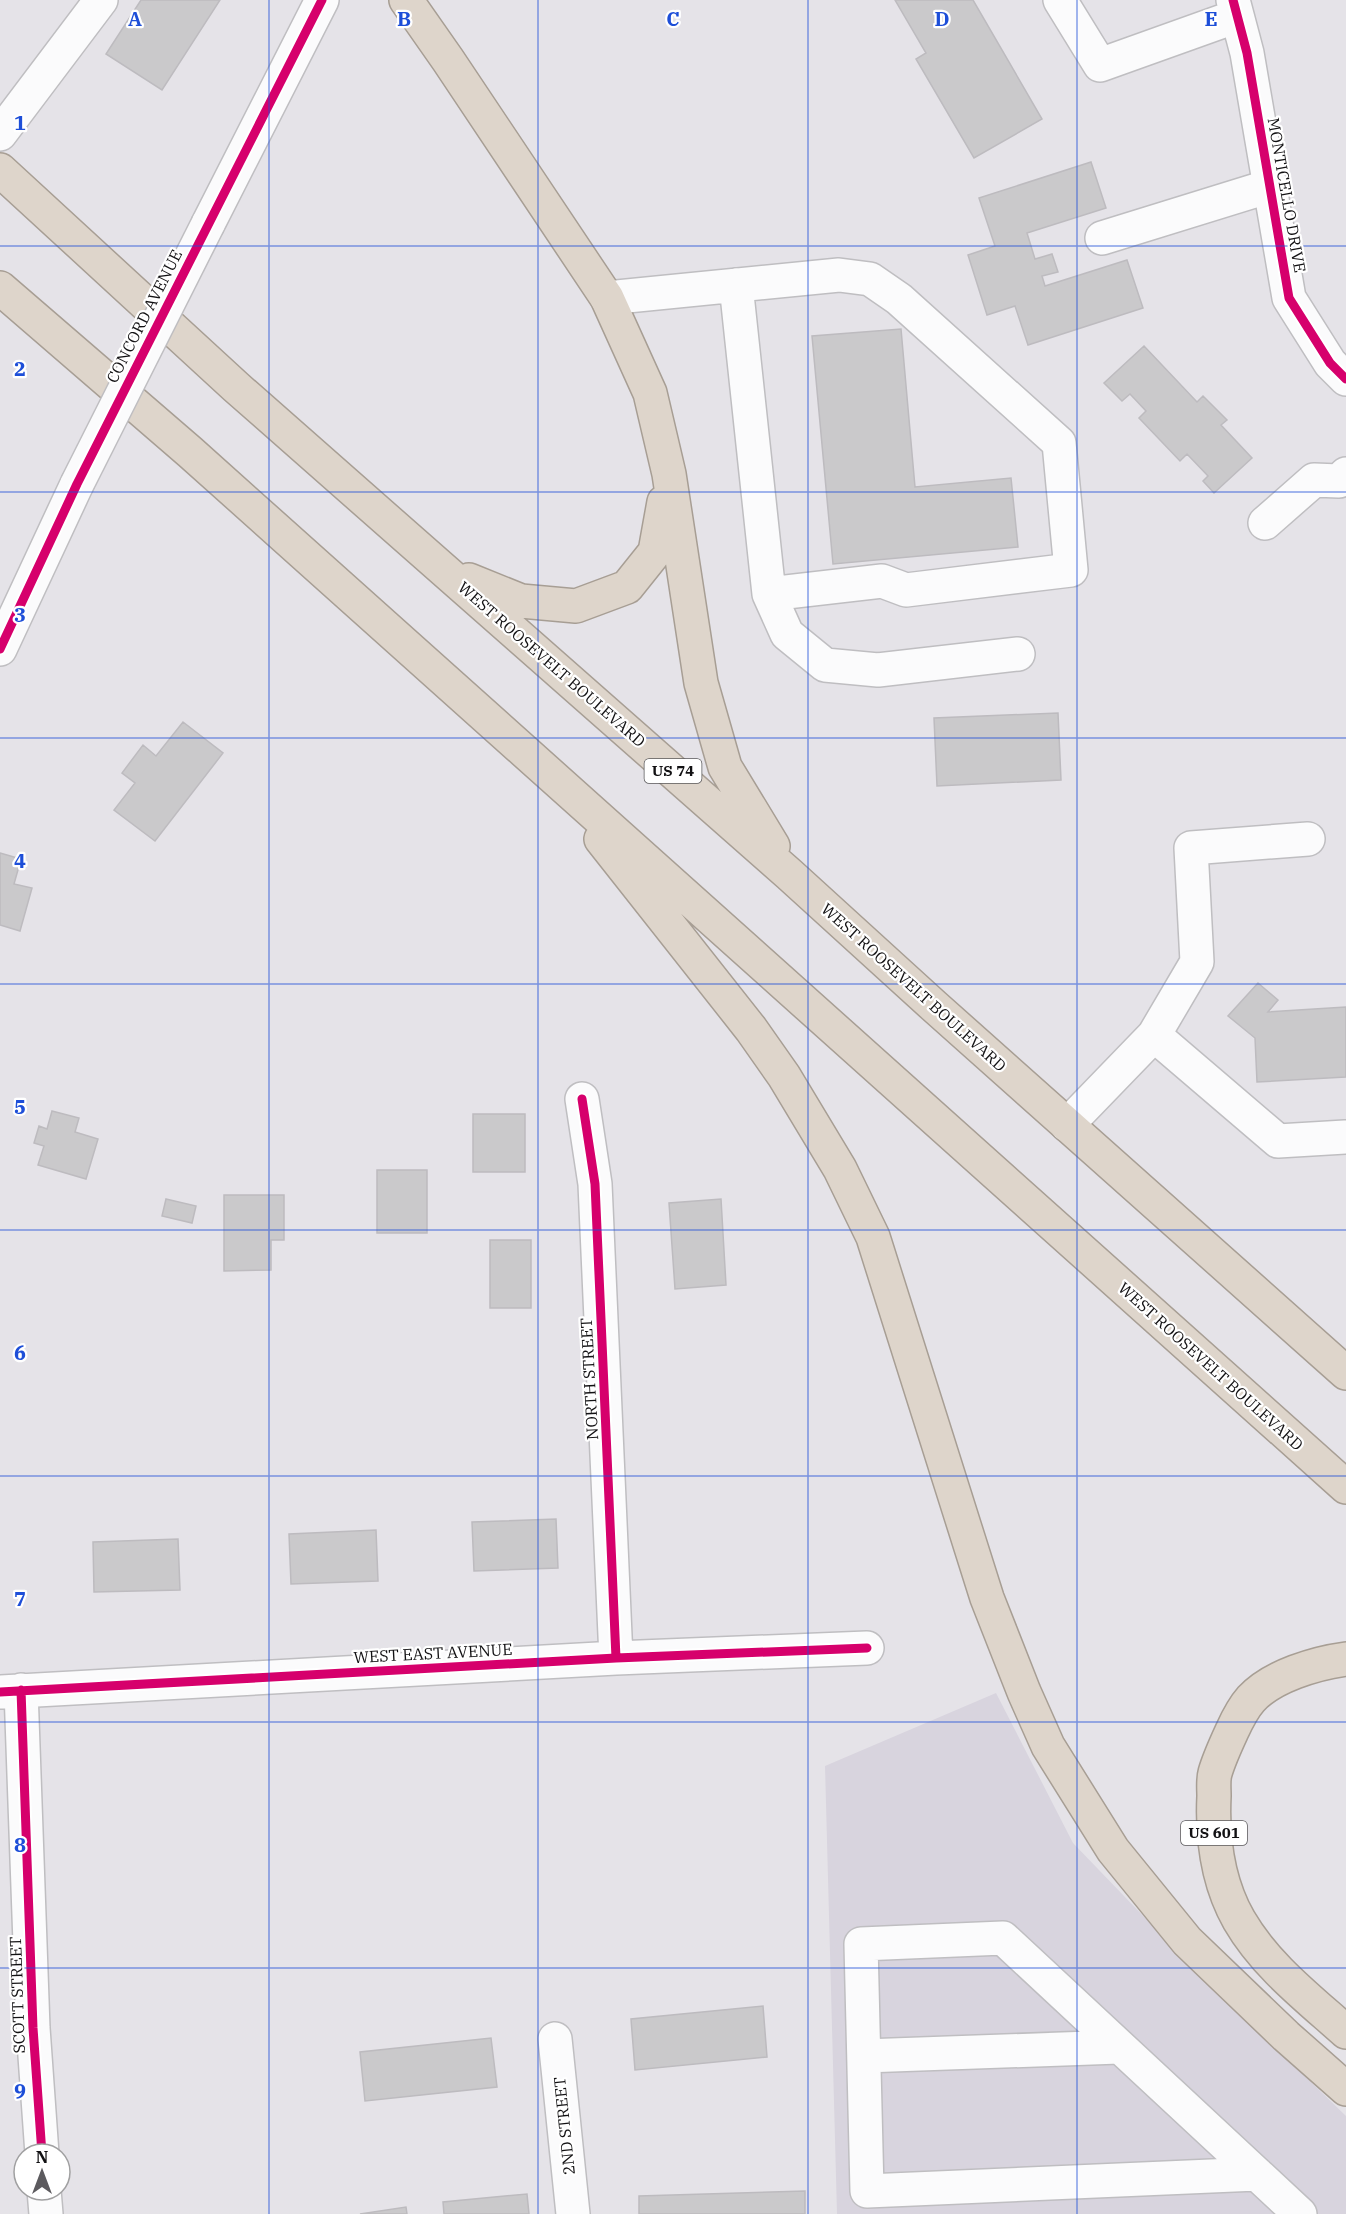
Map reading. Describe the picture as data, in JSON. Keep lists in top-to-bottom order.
{
  "streets": {
    "highway": ["WEST ROOSEVELT BOULEVARD", "US 74", "US 601"],
    "street": [
      "MONTICELLO DRIVE",
      "CONCORD AVENUE",
      "NORTH STREET",
      "WEST EAST AVENUE",
      "SCOTT STREET",
      "2ND STREET"
    ]
  },
  "crossings": [
    ["NORTH STREET", "WEST EAST AVENUE"],
    ["WEST EAST AVENUE", "SCOTT STREET"]
  ],
  "north": "top",
  "grid": {
    "columns": [
      "A",
      "B",
      "C",
      "D",
      "E"
    ],
    "rows": [
      "1",
      "2",
      "3",
      "4",
      "5",
      "6",
      "7",
      "8",
      "9"
    ]
  }
}
